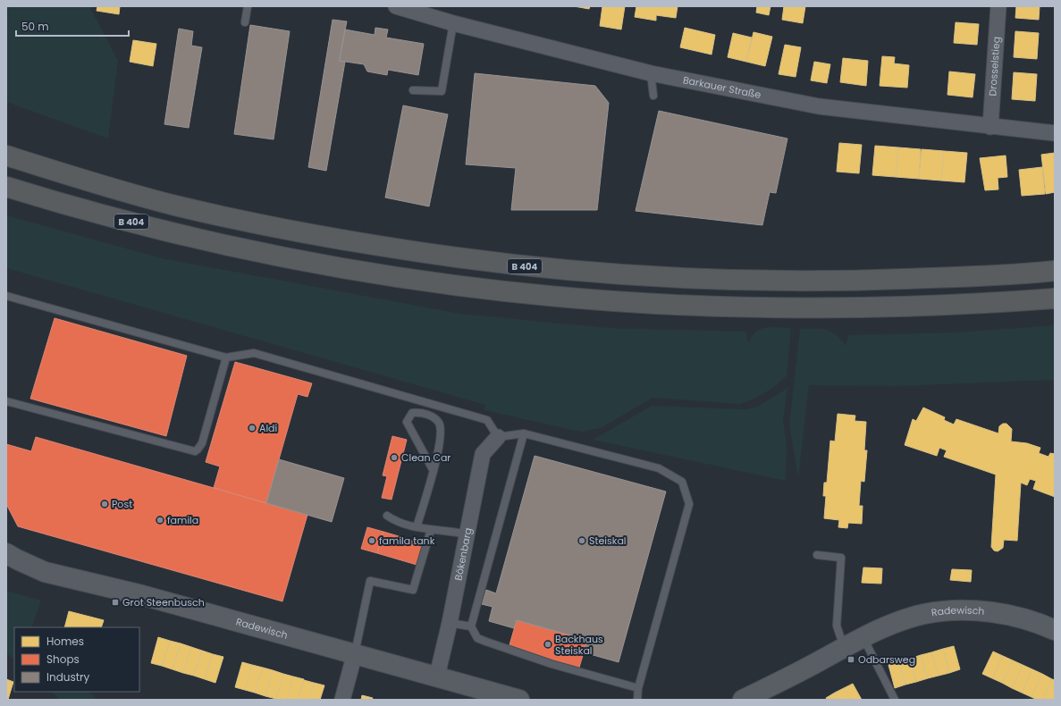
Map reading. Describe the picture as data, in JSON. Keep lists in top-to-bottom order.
{
  "streets": {
    "highway": ["B 404"],
    "street": [
      "Drosselstieg",
      "Barkauer Straße",
      "Bökenbarg",
      "Radewisch"
    ]
  },
  "crossings": [
    ["Drosselstieg", "Barkauer Straße"],
    ["Bökenbarg", "Radewisch"]
  ],
  "places": {
    "other": [
      "Aldi",
      "Clean Car",
      "Post",
      "famila",
      "famila tank",
      "Steiskal",
      "Backhaus Steiskal"
    ],
    "transit": ["Grot Steenbusch", "Odbarsweg"]
  },
  "legend": ["Homes", "Shops", "Industry"],
  "scale_bar": "50 m"
}
